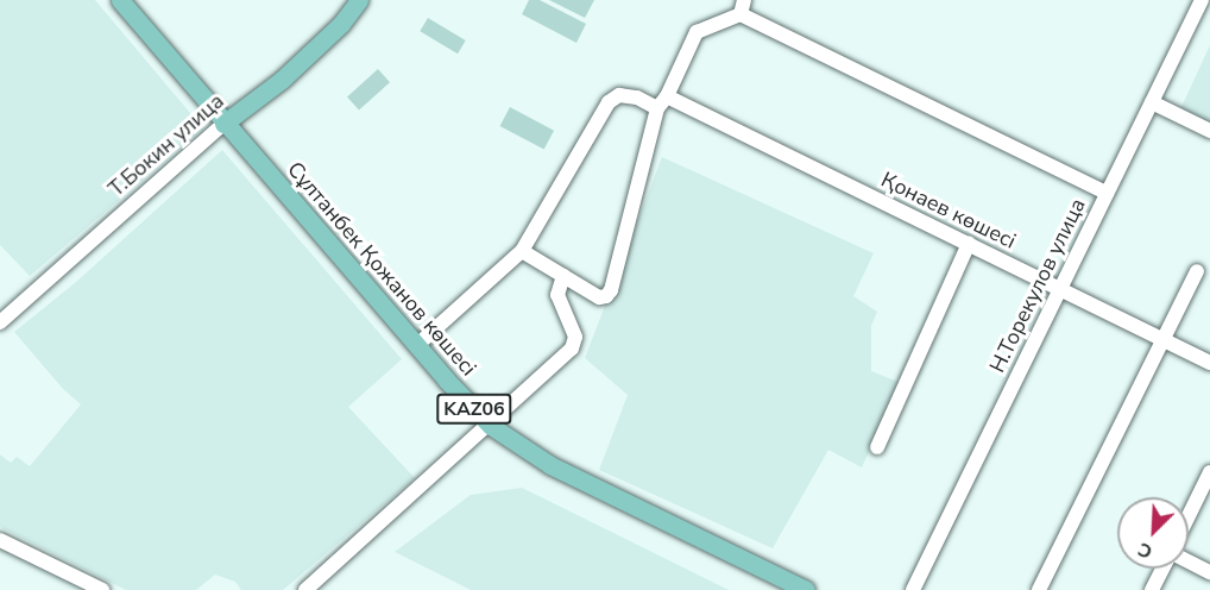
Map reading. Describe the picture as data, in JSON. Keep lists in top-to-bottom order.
{
  "streets": {
    "main road": ["Т.Бокин улица", "Сұлтанбек Қожанов көшесі", "KАZ06"],
    "street": ["Қонаев көшесі", "Н.Торекулов улица"]
  },
  "crossings": [
    ["Т.Бокин улица", "Сұлтанбек Қожанов көшесі"],
    ["Қонаев көшесі", "Н.Торекулов улица"]
  ],
  "north": "bottom left"
}
